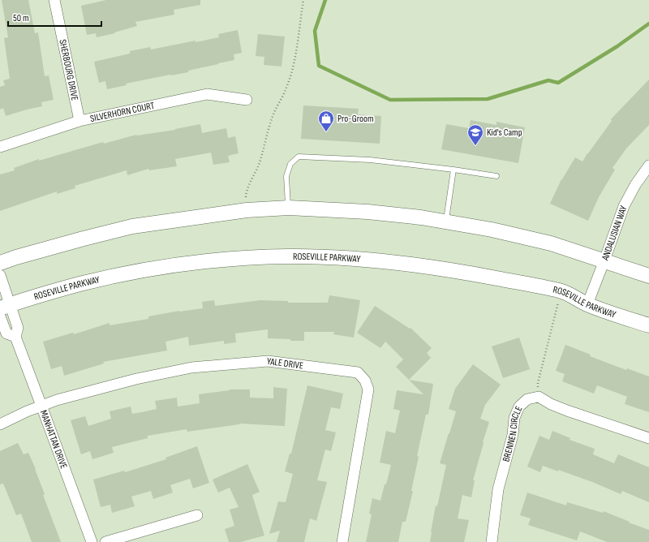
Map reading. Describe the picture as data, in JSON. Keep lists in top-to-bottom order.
{
  "streets": {
    "main road": ["ROSEVILLE PARKWAY"],
    "street": [
      "SHERBOURG DRIVE",
      "SILVERHORN COURT",
      "ANDALUSIAN WAY",
      "YALE DRIVE",
      "BRENNEN CIRCLE",
      "MANHATTAN DRIVE"
    ]
  },
  "crossings": [
    ["SHERBOURG DRIVE", "SILVERHORN COURT"],
    ["ANDALUSIAN WAY", "ROSEVILLE PARKWAY"],
    ["ROSEVILLE PARKWAY", "MANHATTAN DRIVE"],
    ["YALE DRIVE", "MANHATTAN DRIVE"]
  ],
  "places": {
    "shop": ["Pro-Groom"],
    "school or university": ["Kid's Camp"]
  },
  "scale_bar": "50 m"
}
